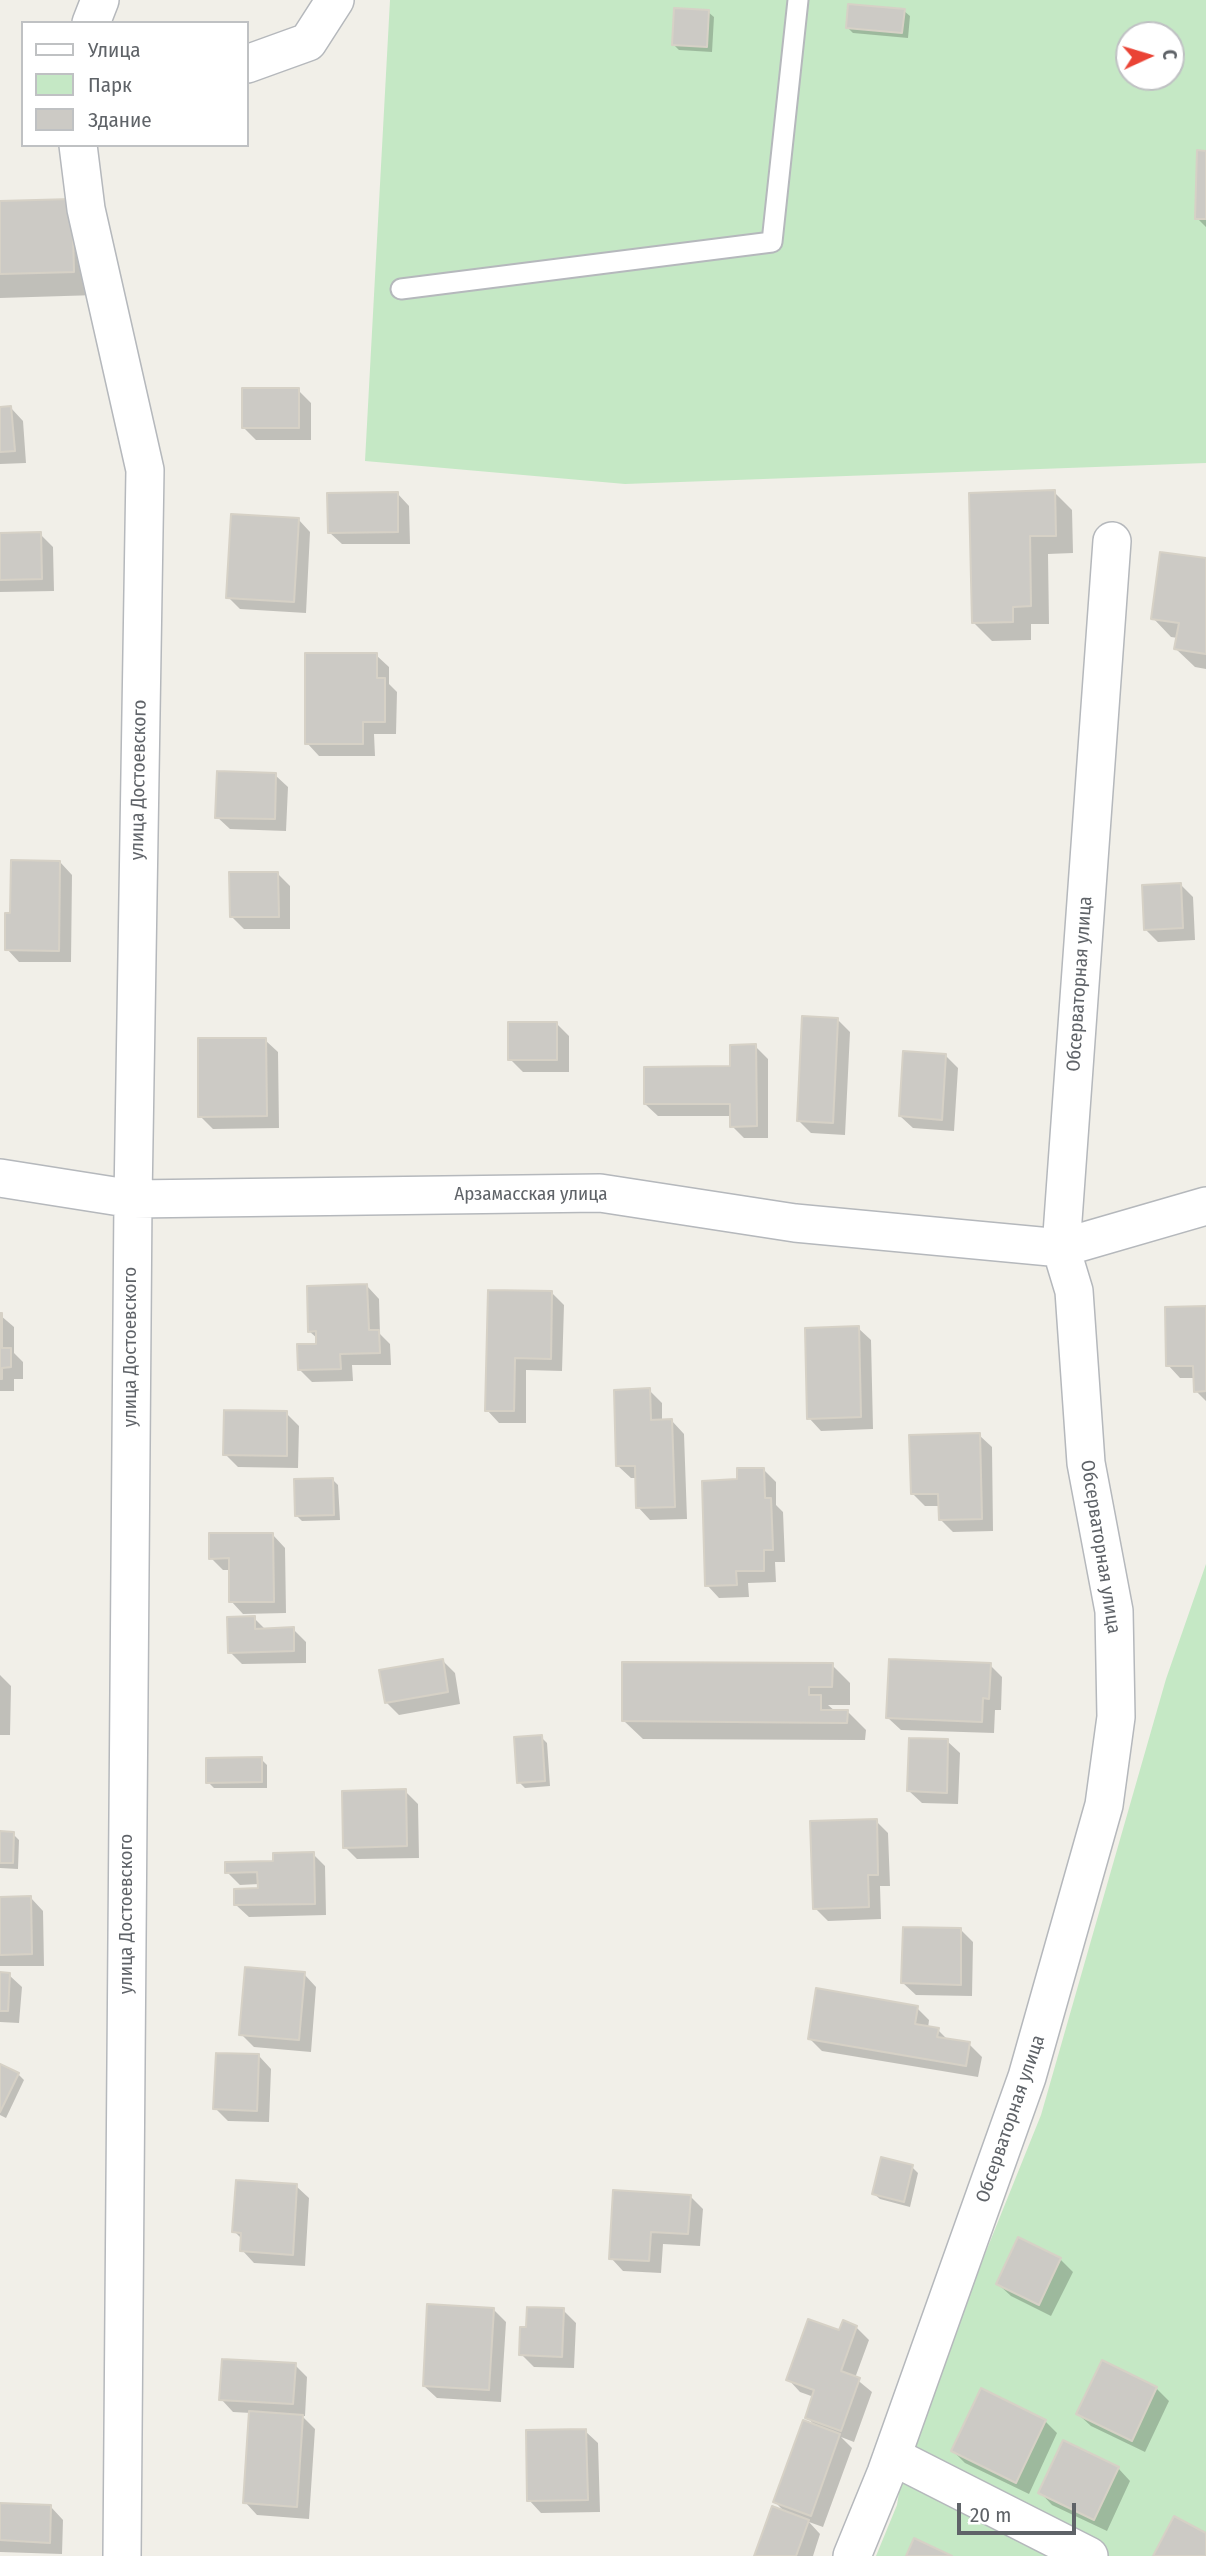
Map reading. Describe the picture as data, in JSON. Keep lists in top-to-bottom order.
{
  "streets": {
    "street": ["улица Достоевского", "Обсерваторная улица", "Арзамасская улица"]
  },
  "crossings": [
    ["улица Достоевского", "Арзамасская улица"],
    ["Обсерваторная улица", "Арзамасская улица"]
  ],
  "legend": ["Улица", "Парк", "Здание"],
  "scale_bar": "20 m",
  "north": "right"
}
